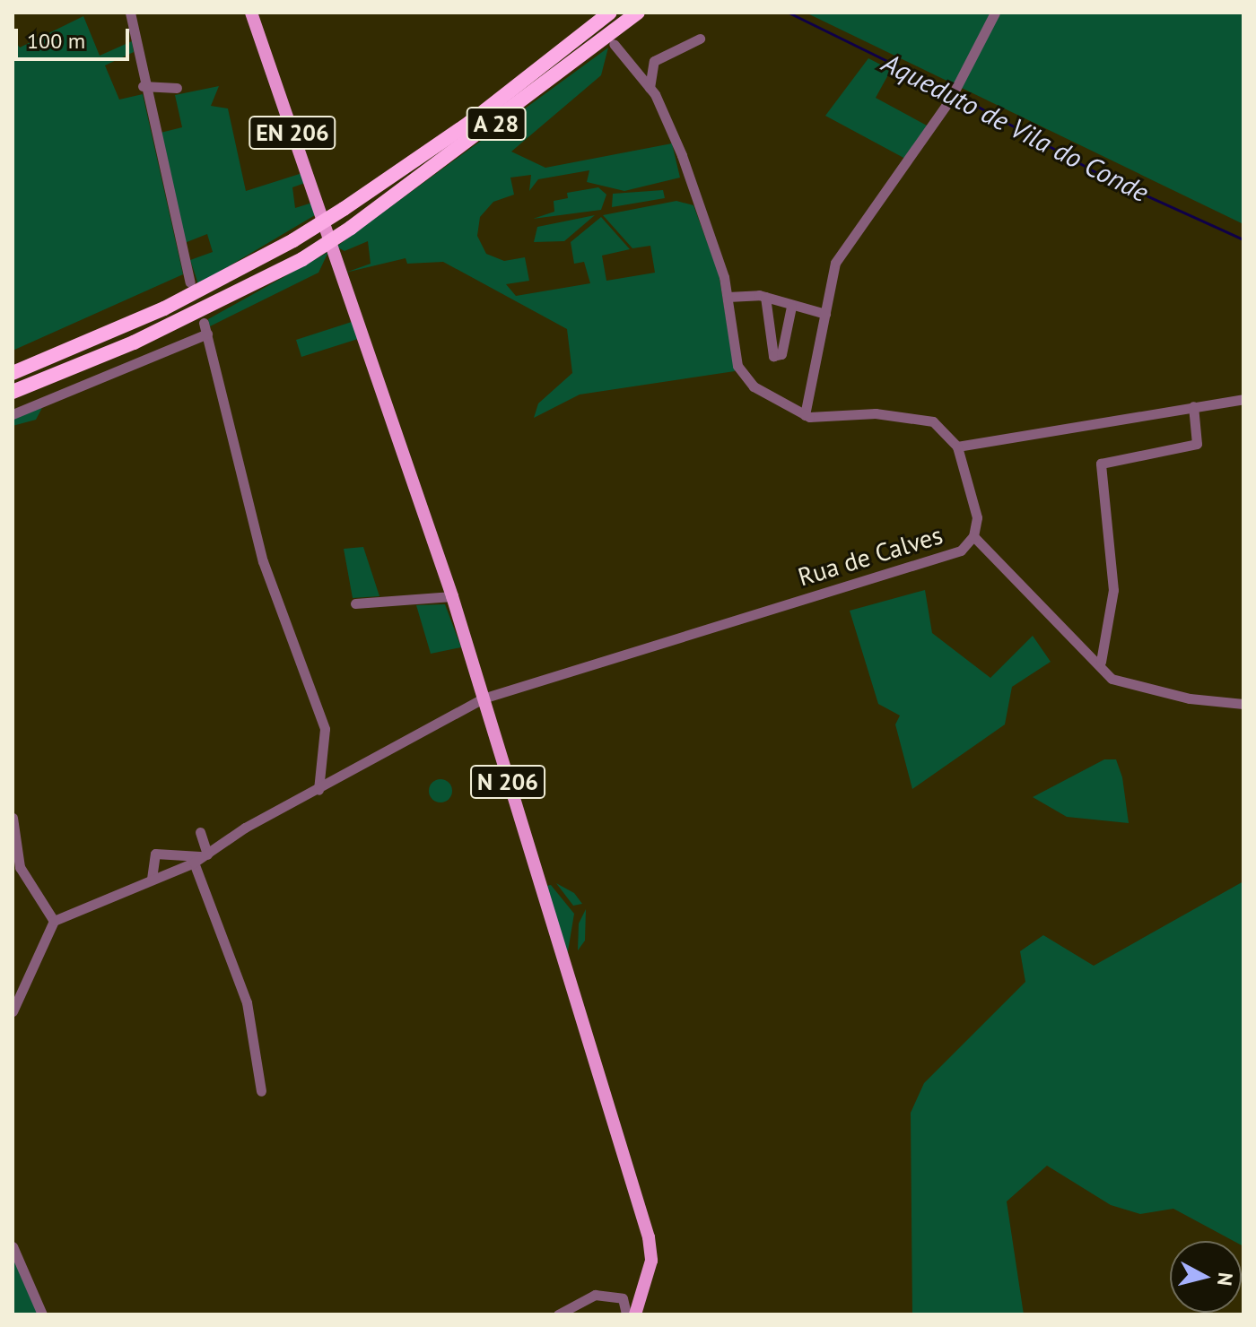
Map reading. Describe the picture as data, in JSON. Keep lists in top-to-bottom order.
{
  "streets": {
    "highway": ["A 28"],
    "main road": ["EN 206", "N 206"],
    "street": ["Rua de Calves"]
  },
  "crossings": [
    ["EN 206", "N 206"],
    ["Rua de Calves", "N 206"]
  ],
  "water": ["Aqueduto de Vila do Conde"],
  "scale_bar": "100 m",
  "north": "right"
}
